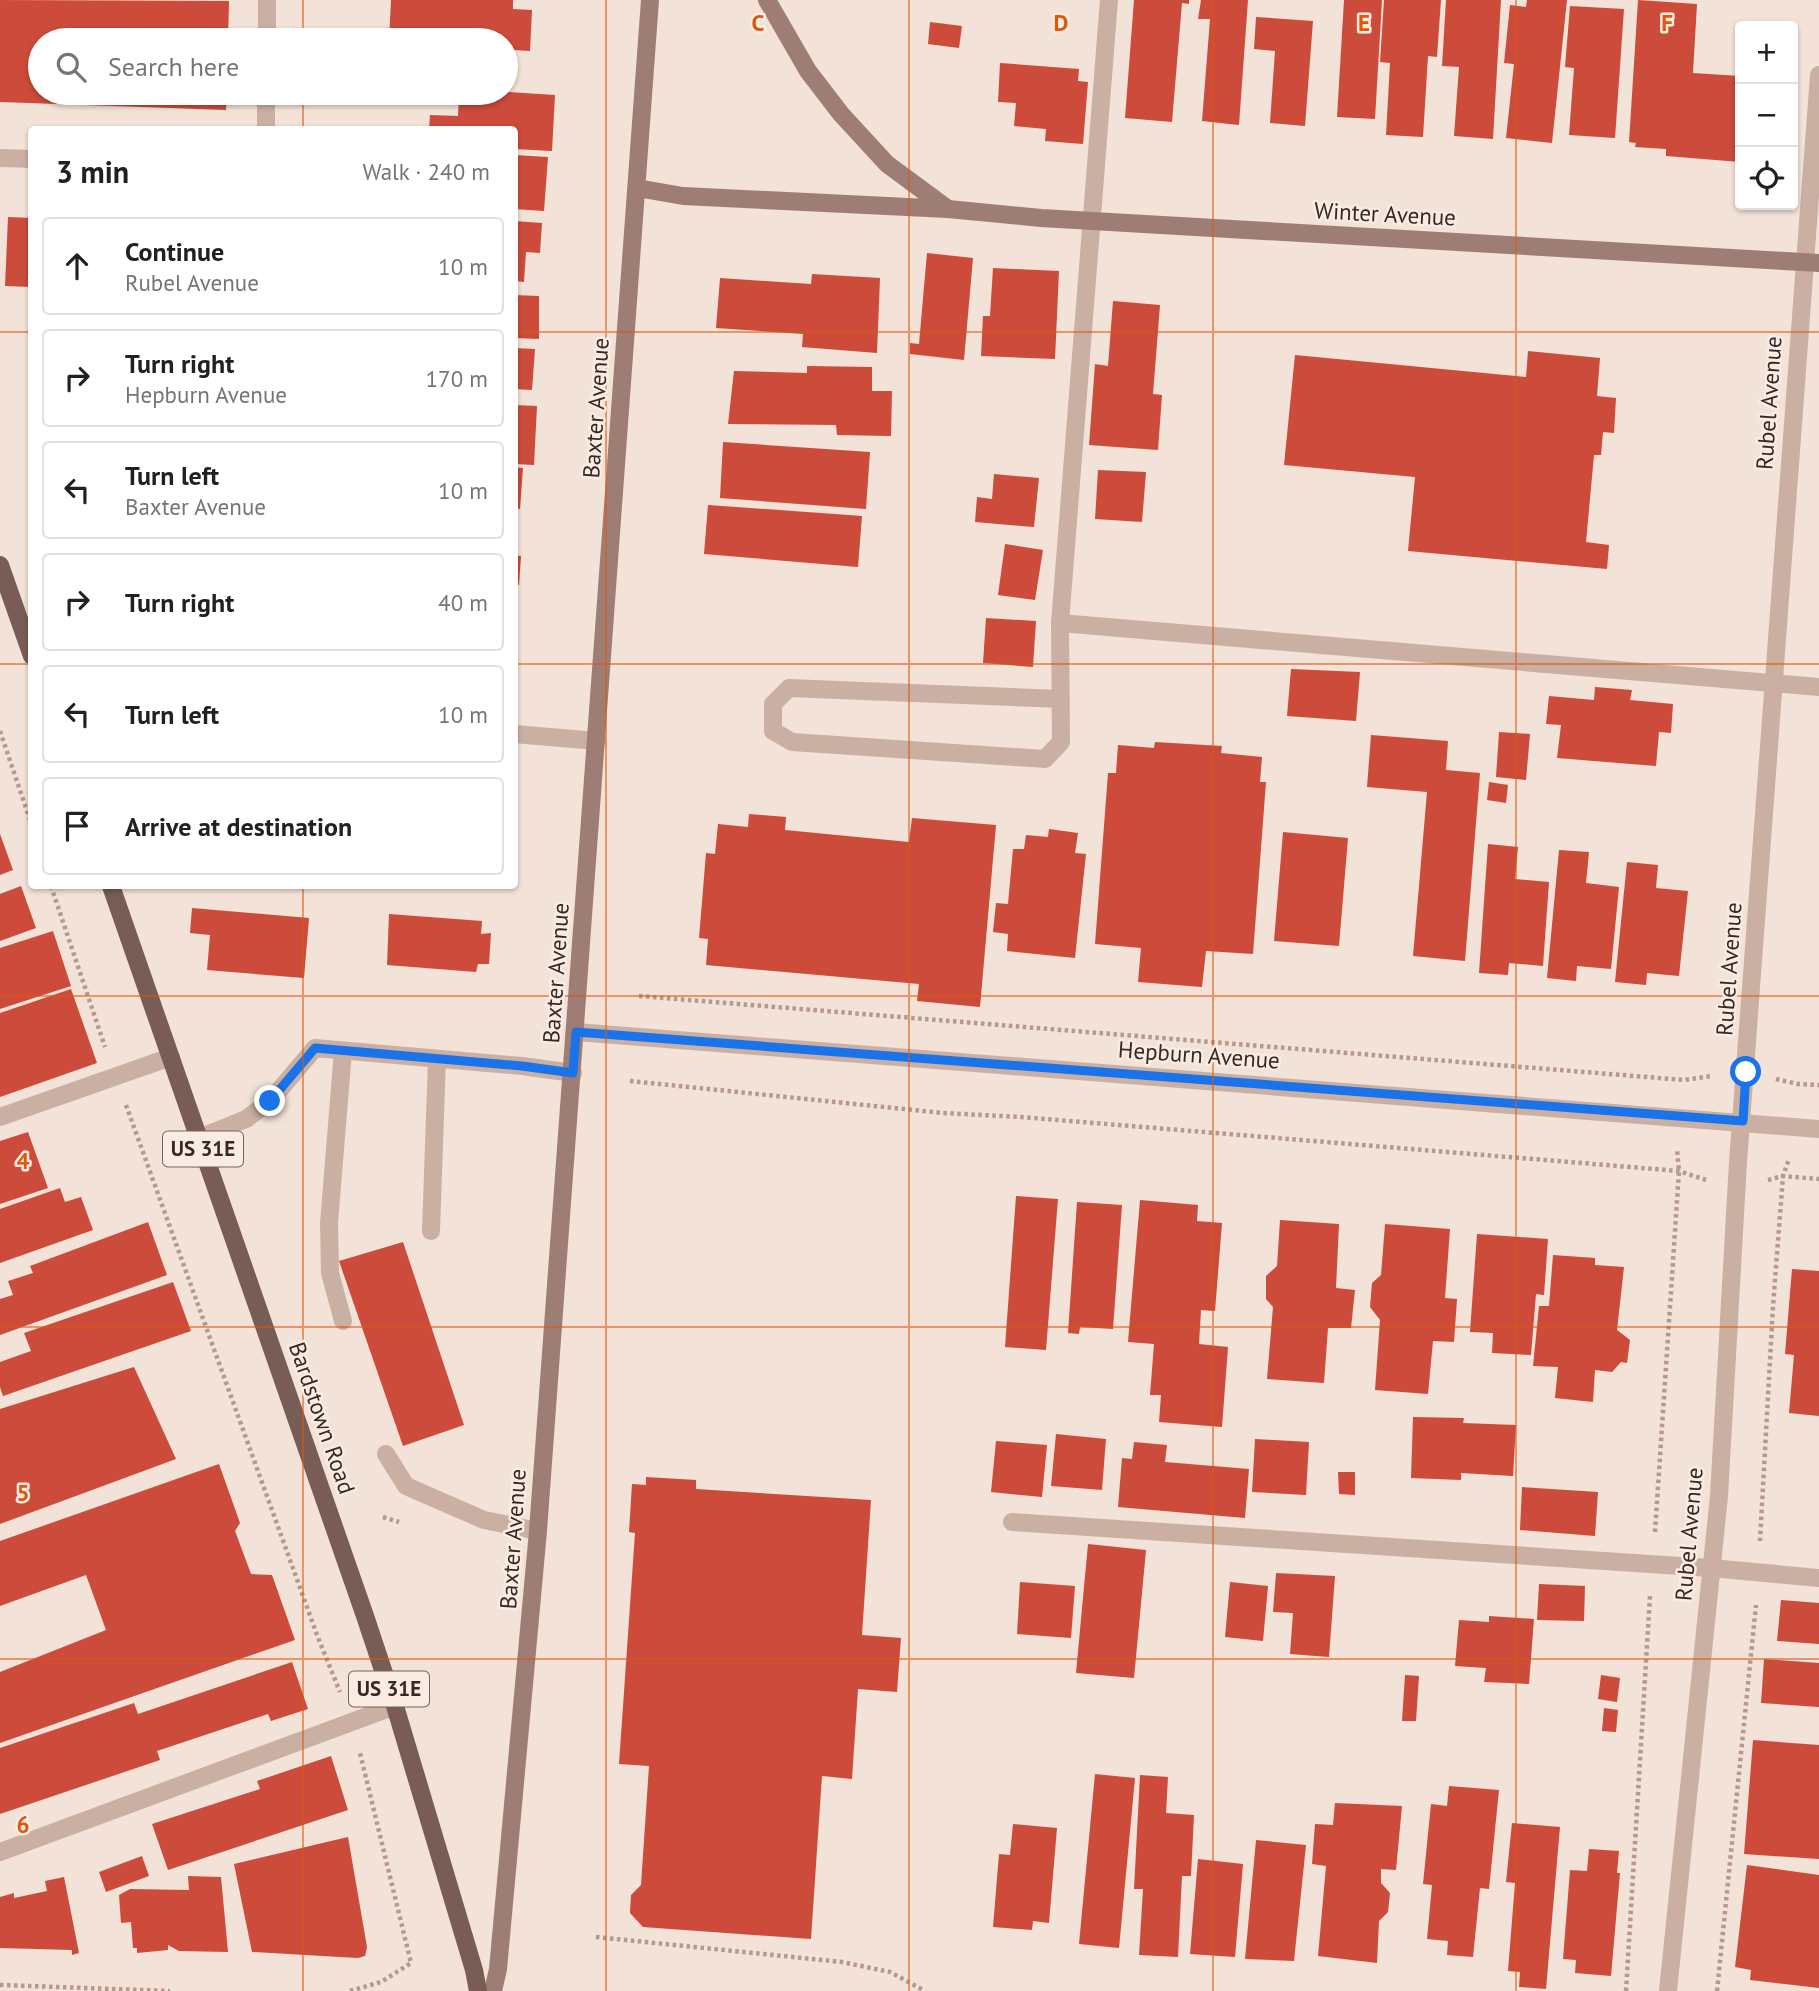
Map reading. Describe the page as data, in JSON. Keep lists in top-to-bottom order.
{
  "streets": {
    "main road": [
      "Winter Avenue",
      "Baxter Avenue",
      "US 31E",
      "Bardstown Road"
    ],
    "street": ["Rubel Avenue", "Hepburn Avenue"]
  },
  "crossings": [
    ["Winter Avenue", "Rubel Avenue"],
    ["Winter Avenue", "Baxter Avenue"],
    ["Rubel Avenue", "Hepburn Avenue"],
    ["Baxter Avenue", "Hepburn Avenue"]
  ],
  "page": {
    "map_buttons": ["+", "−"],
    "search": "Search here",
    "heading": ["3 min", "Walk · 240 m"],
    "list": [
      ["Continue", "Rubel Avenue", "10 m"],
      ["Turn right", "Hepburn Avenue", "170 m"],
      ["Turn left", "Baxter Avenue", "10 m"],
      ["Turn right", "40 m"],
      ["Turn left", "10 m"],
      "Arrive at destination"
    ]
  },
  "grid": {
    "columns": [
      "C",
      "D",
      "E",
      "F"
    ],
    "rows": ["4", "5", "6"]
  }
}
